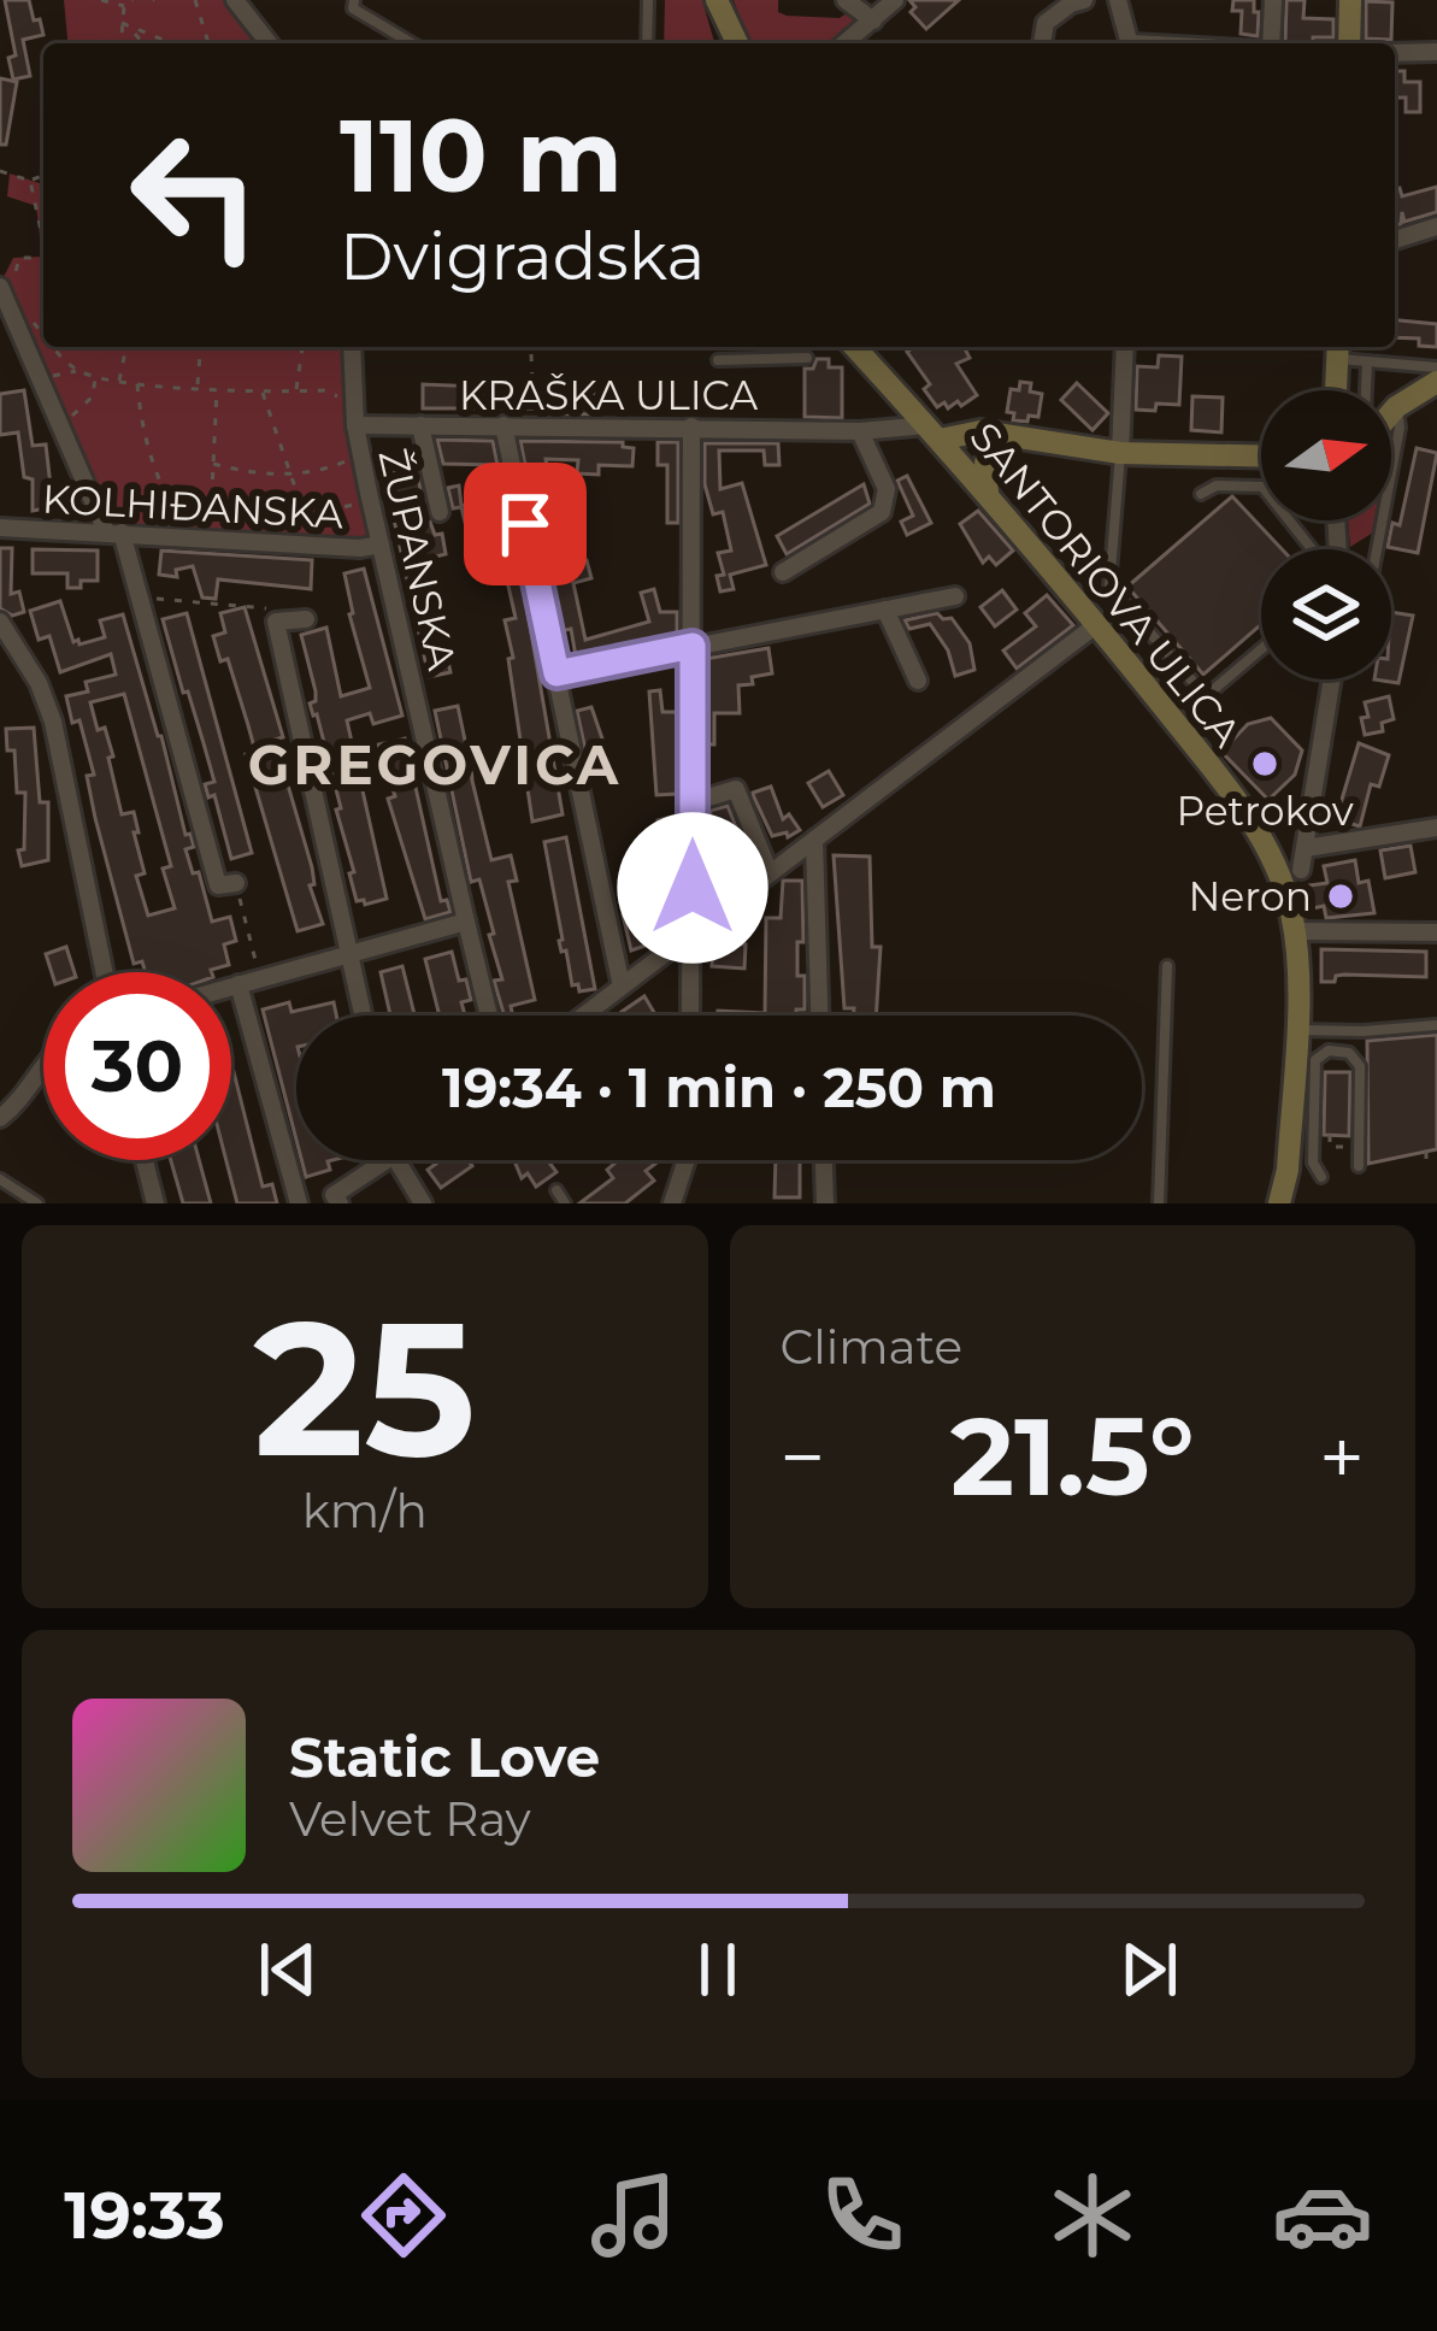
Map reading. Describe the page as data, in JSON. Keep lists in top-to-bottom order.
{
  "streets": {
    "main road": ["SANTORIOVA ULICA"],
    "street": ["KRAŠKA ULICA", "KOLHIĐANSKA", "ŽUPANSKA"]
  },
  "crossings": [
    ["KRAŠKA ULICA", "ŽUPANSKA"],
    ["KRAŠKA ULICA", "SANTORIOVA ULICA"],
    ["KOLHIĐANSKA", "ŽUPANSKA"]
  ],
  "districts": ["GREGOVICA"],
  "places": ["Petrokov", "Neron"],
  "north": "right",
  "page": {
    "turn": ["110 m", "Dvigradska"],
    "limit": "30",
    "trip": "19:34 · 1 min · 250 m",
    "tile": [
      ["25", "km/h"],
      "Climate"
    ],
    "heat": ["−", "21.5°", "+"],
    "song": ["Static Love", "Velvet Ray"],
    "tabs": "19:33"
  }
}
